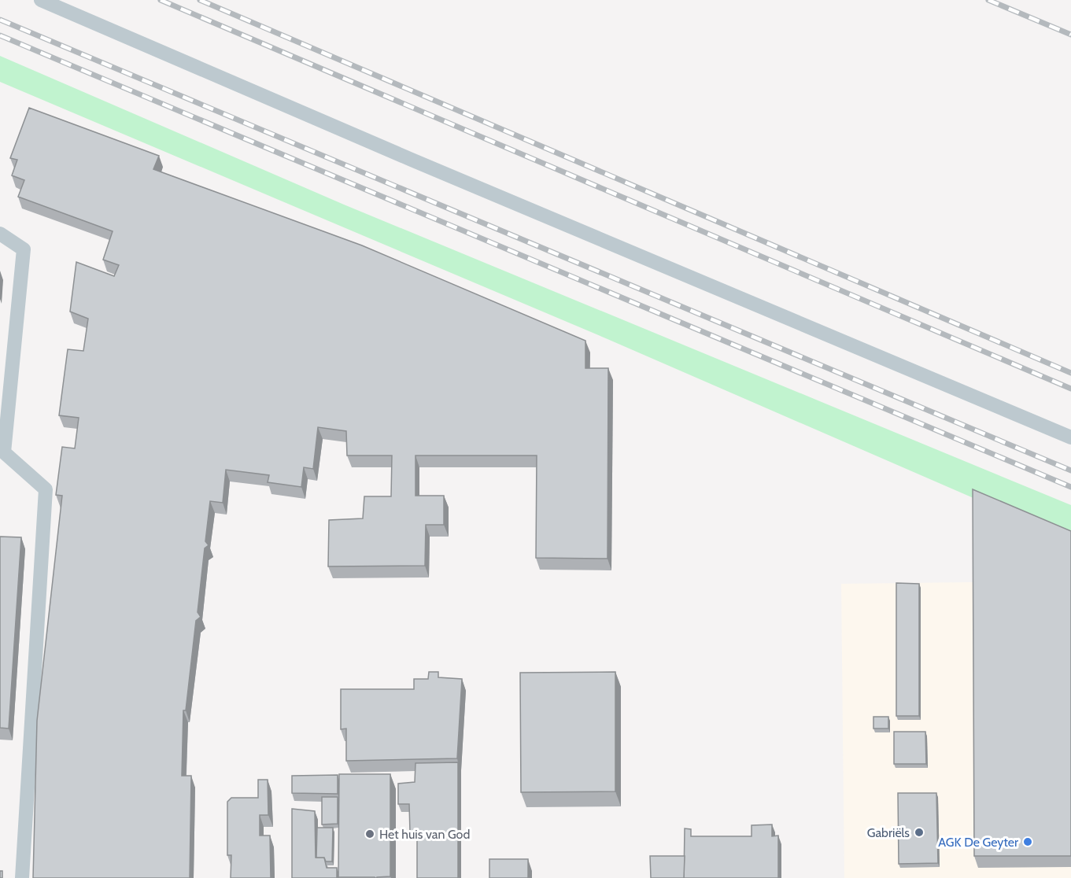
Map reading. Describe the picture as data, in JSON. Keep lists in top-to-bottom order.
{
  "places": ["Gabriëls", "Het huis van God", "AGK De Geyter"]
}
